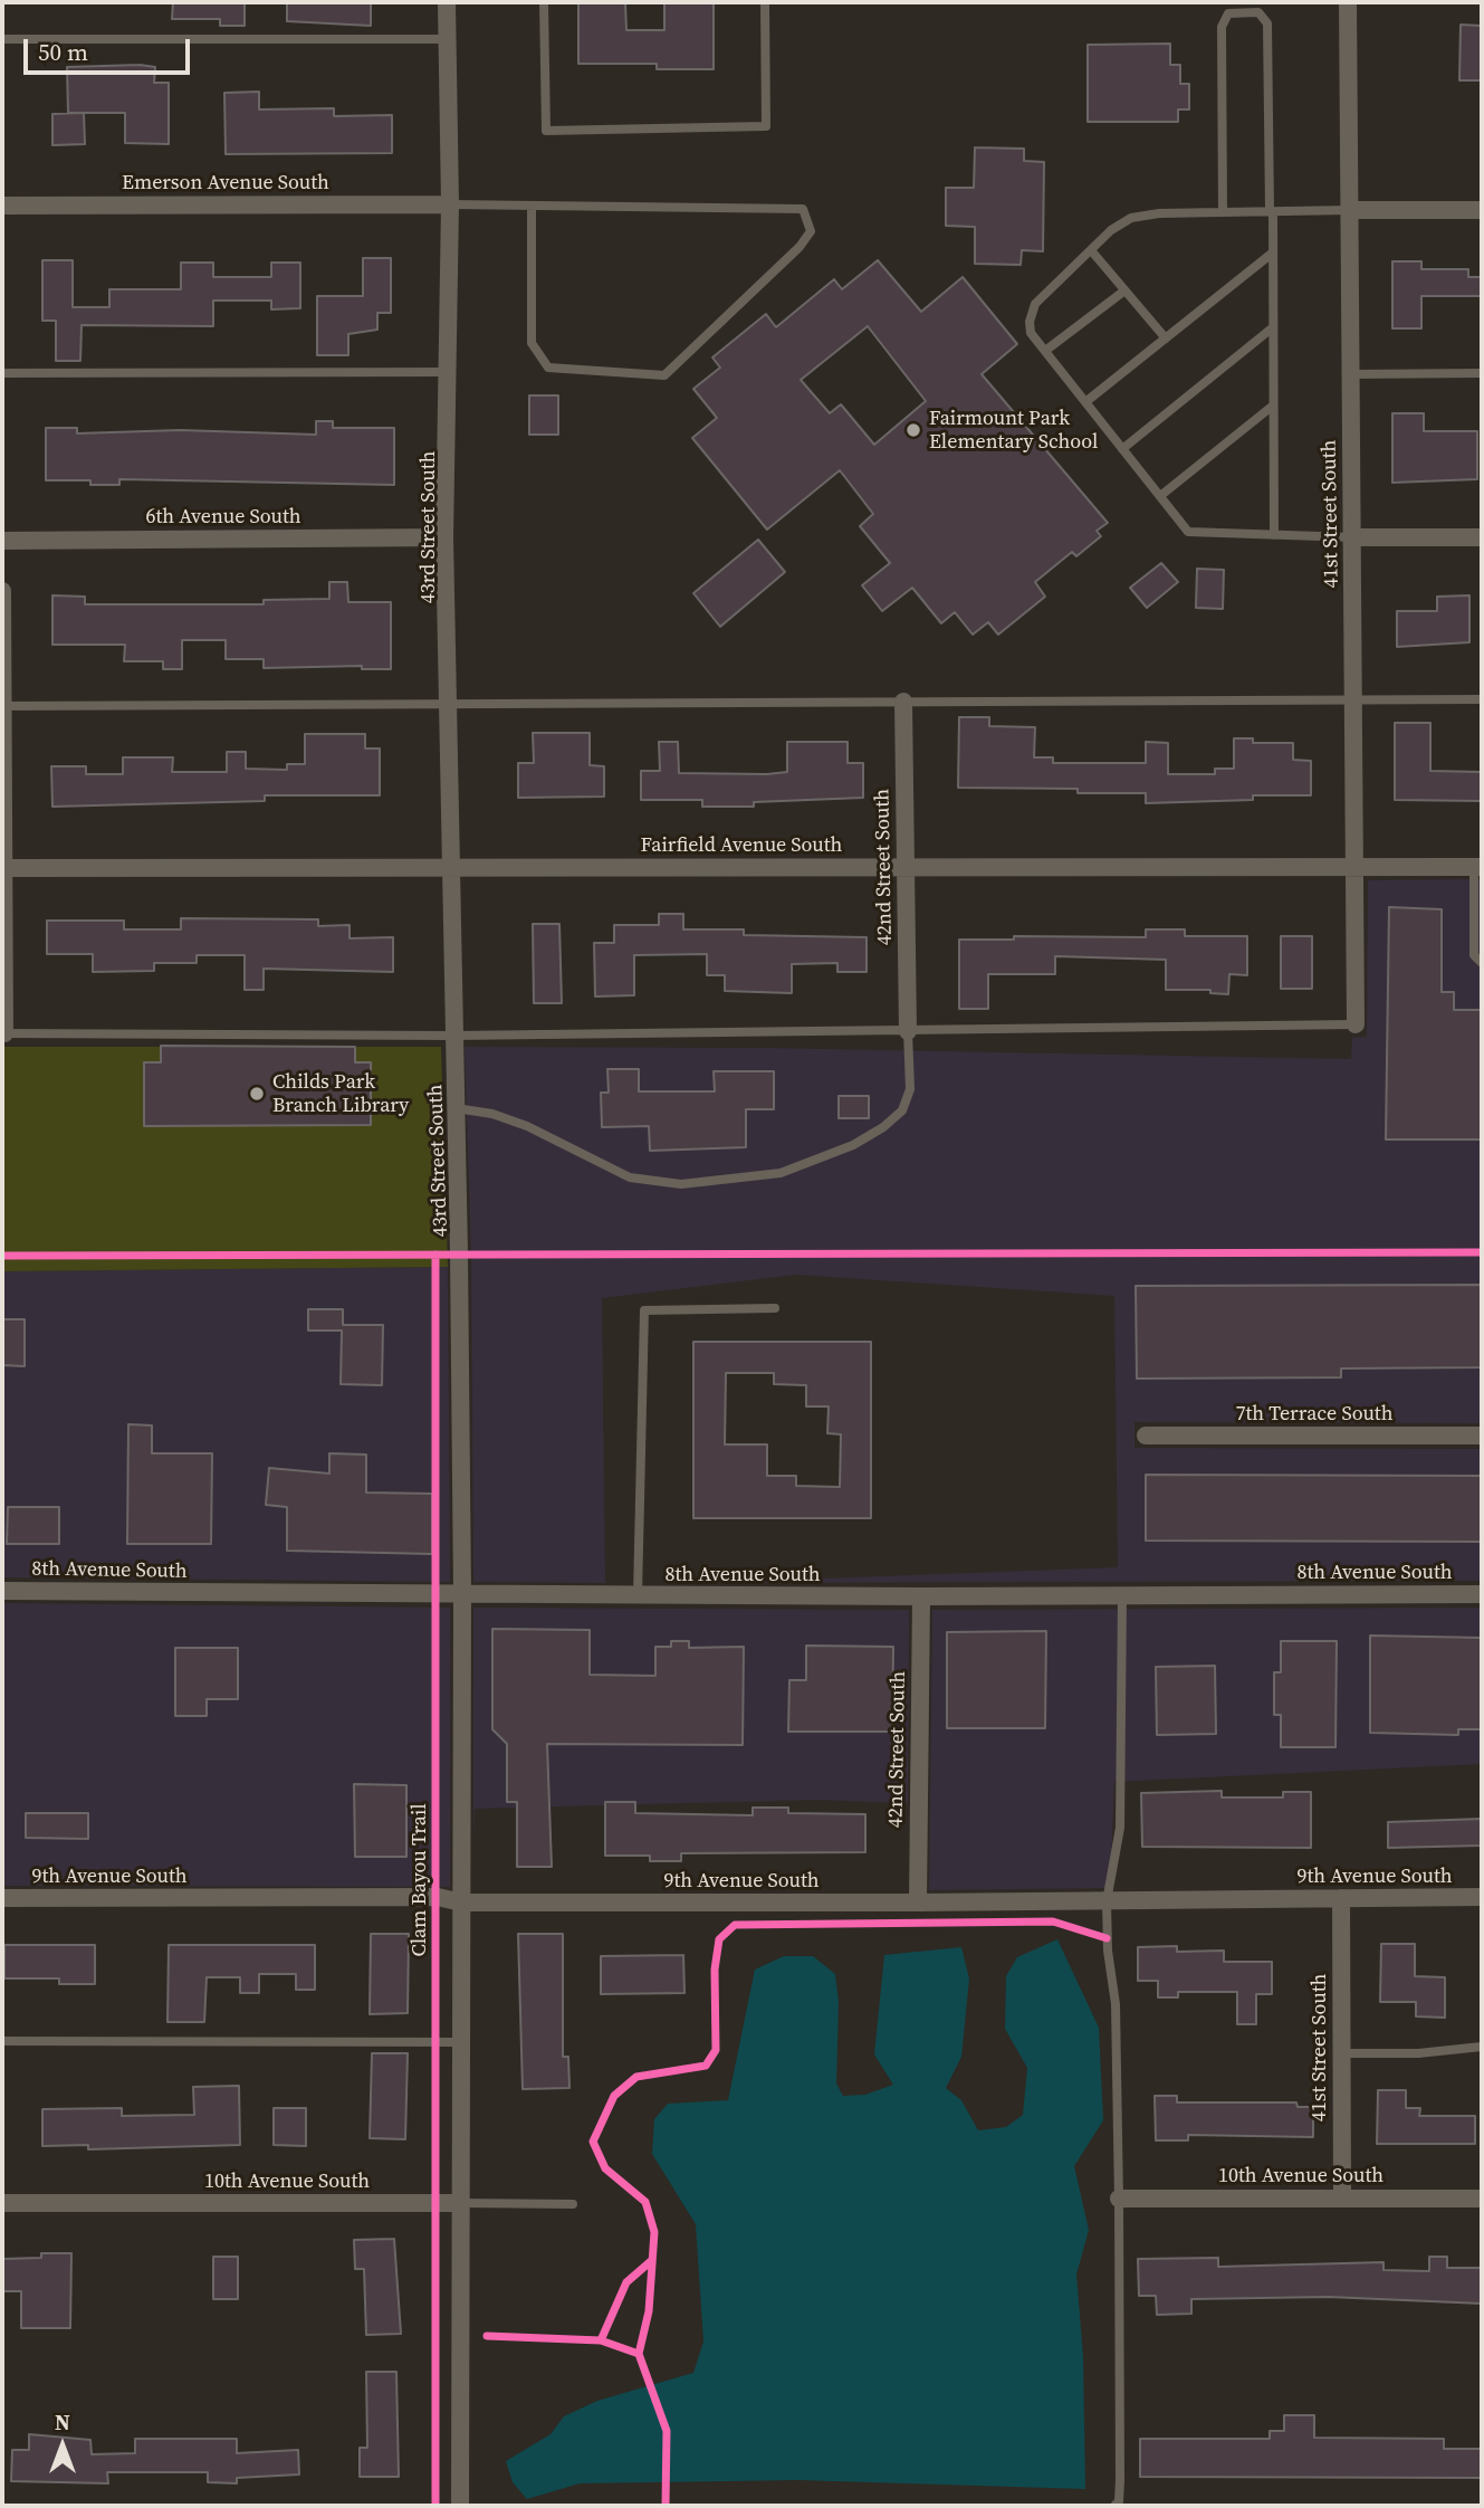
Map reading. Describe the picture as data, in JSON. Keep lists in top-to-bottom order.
{
  "streets": {
    "street": [
      "Emerson Avenue South",
      "41st Street South",
      "6th Avenue South",
      "43rd Street South",
      "Fairfield Avenue South",
      "42nd Street South",
      "7th Terrace South",
      "8th Avenue South",
      "9th Avenue South",
      "10th Avenue South"
    ],
    "cycle path": ["Clam Bayou Trail"]
  },
  "crossings": [
    ["Emerson Avenue South", "43rd Street South"],
    ["41st Street South", "Fairfield Avenue South"],
    ["41st Street South", "9th Avenue South"],
    ["41st Street South", "10th Avenue South"],
    ["6th Avenue South", "43rd Street South"],
    ["43rd Street South", "Fairfield Avenue South"],
    ["43rd Street South", "8th Avenue South"],
    ["43rd Street South", "9th Avenue South"],
    ["43rd Street South", "10th Avenue South"],
    ["Fairfield Avenue South", "42nd Street South"],
    ["42nd Street South", "8th Avenue South"],
    ["42nd Street South", "9th Avenue South"]
  ],
  "places": ["Fairmount Park Elementary School", "Childs Park Branch Library"],
  "scale_bar": "50 m",
  "north": "top"
}
